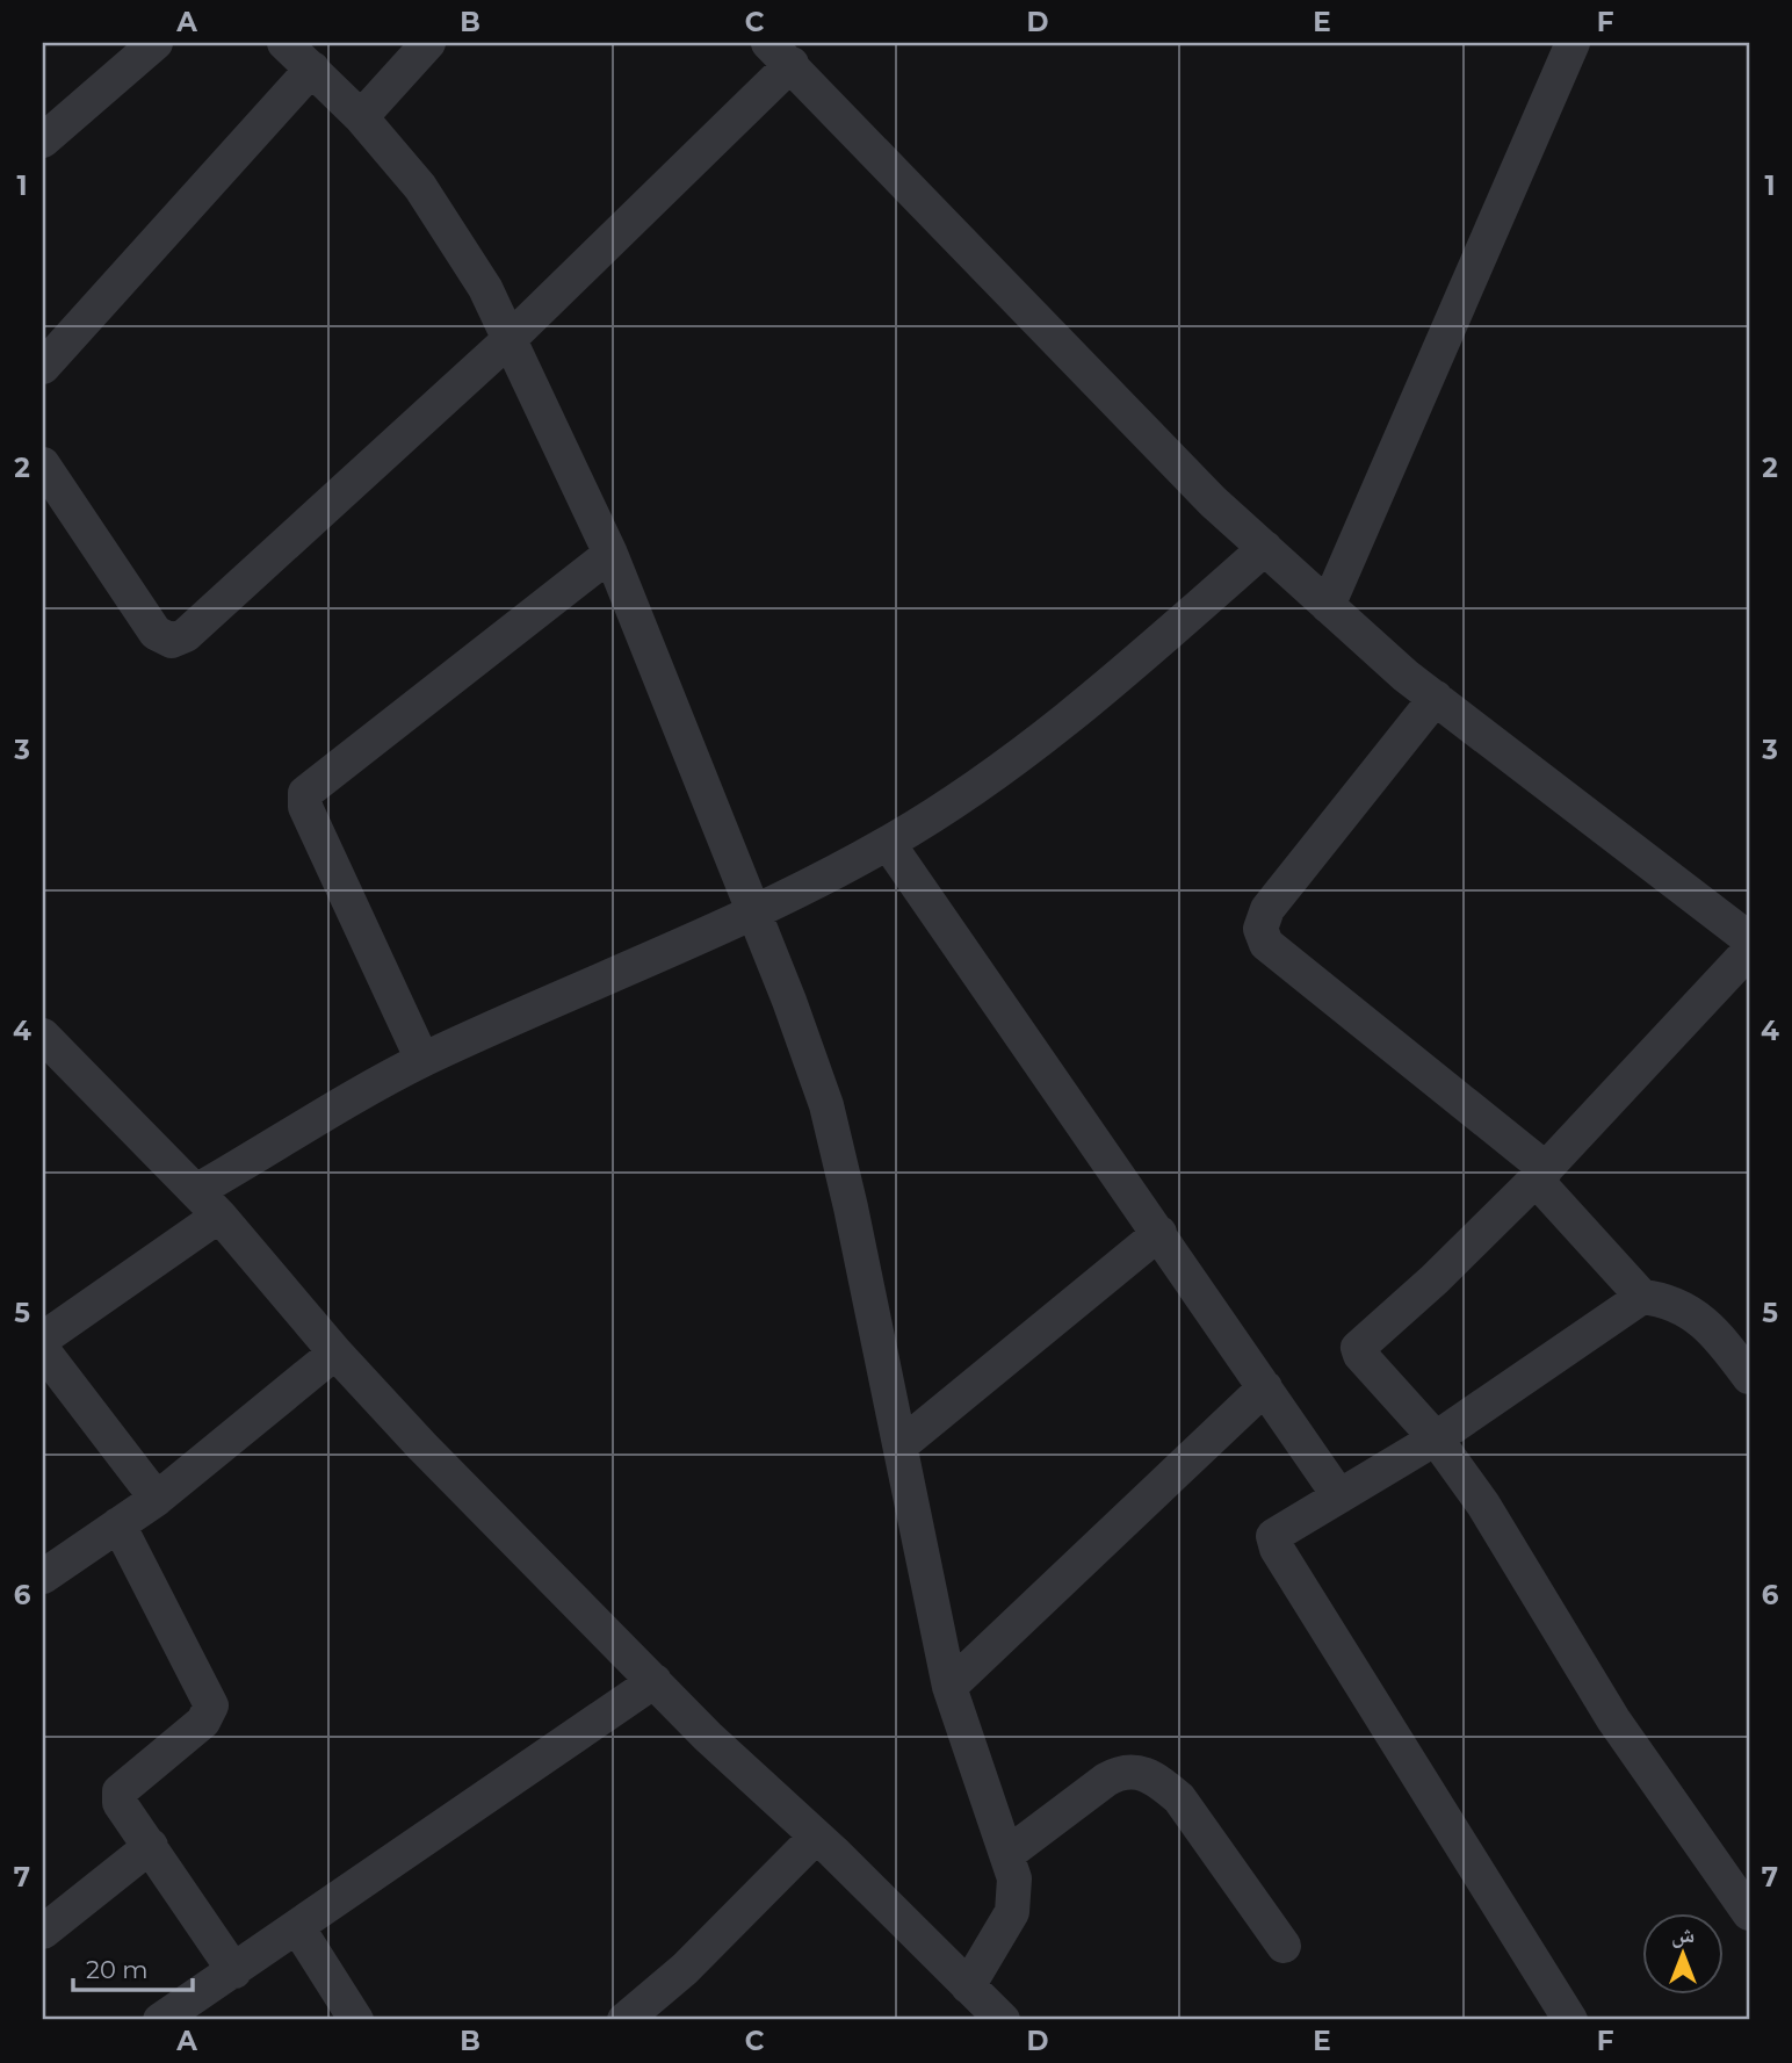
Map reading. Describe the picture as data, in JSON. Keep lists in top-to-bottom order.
{
  "scale_bar": "20 m",
  "north": "top",
  "grid": {
    "columns": [
      "A",
      "B",
      "C",
      "D",
      "E",
      "F"
    ],
    "rows": [
      "1",
      "2",
      "3",
      "4",
      "5",
      "6",
      "7"
    ]
  }
}
